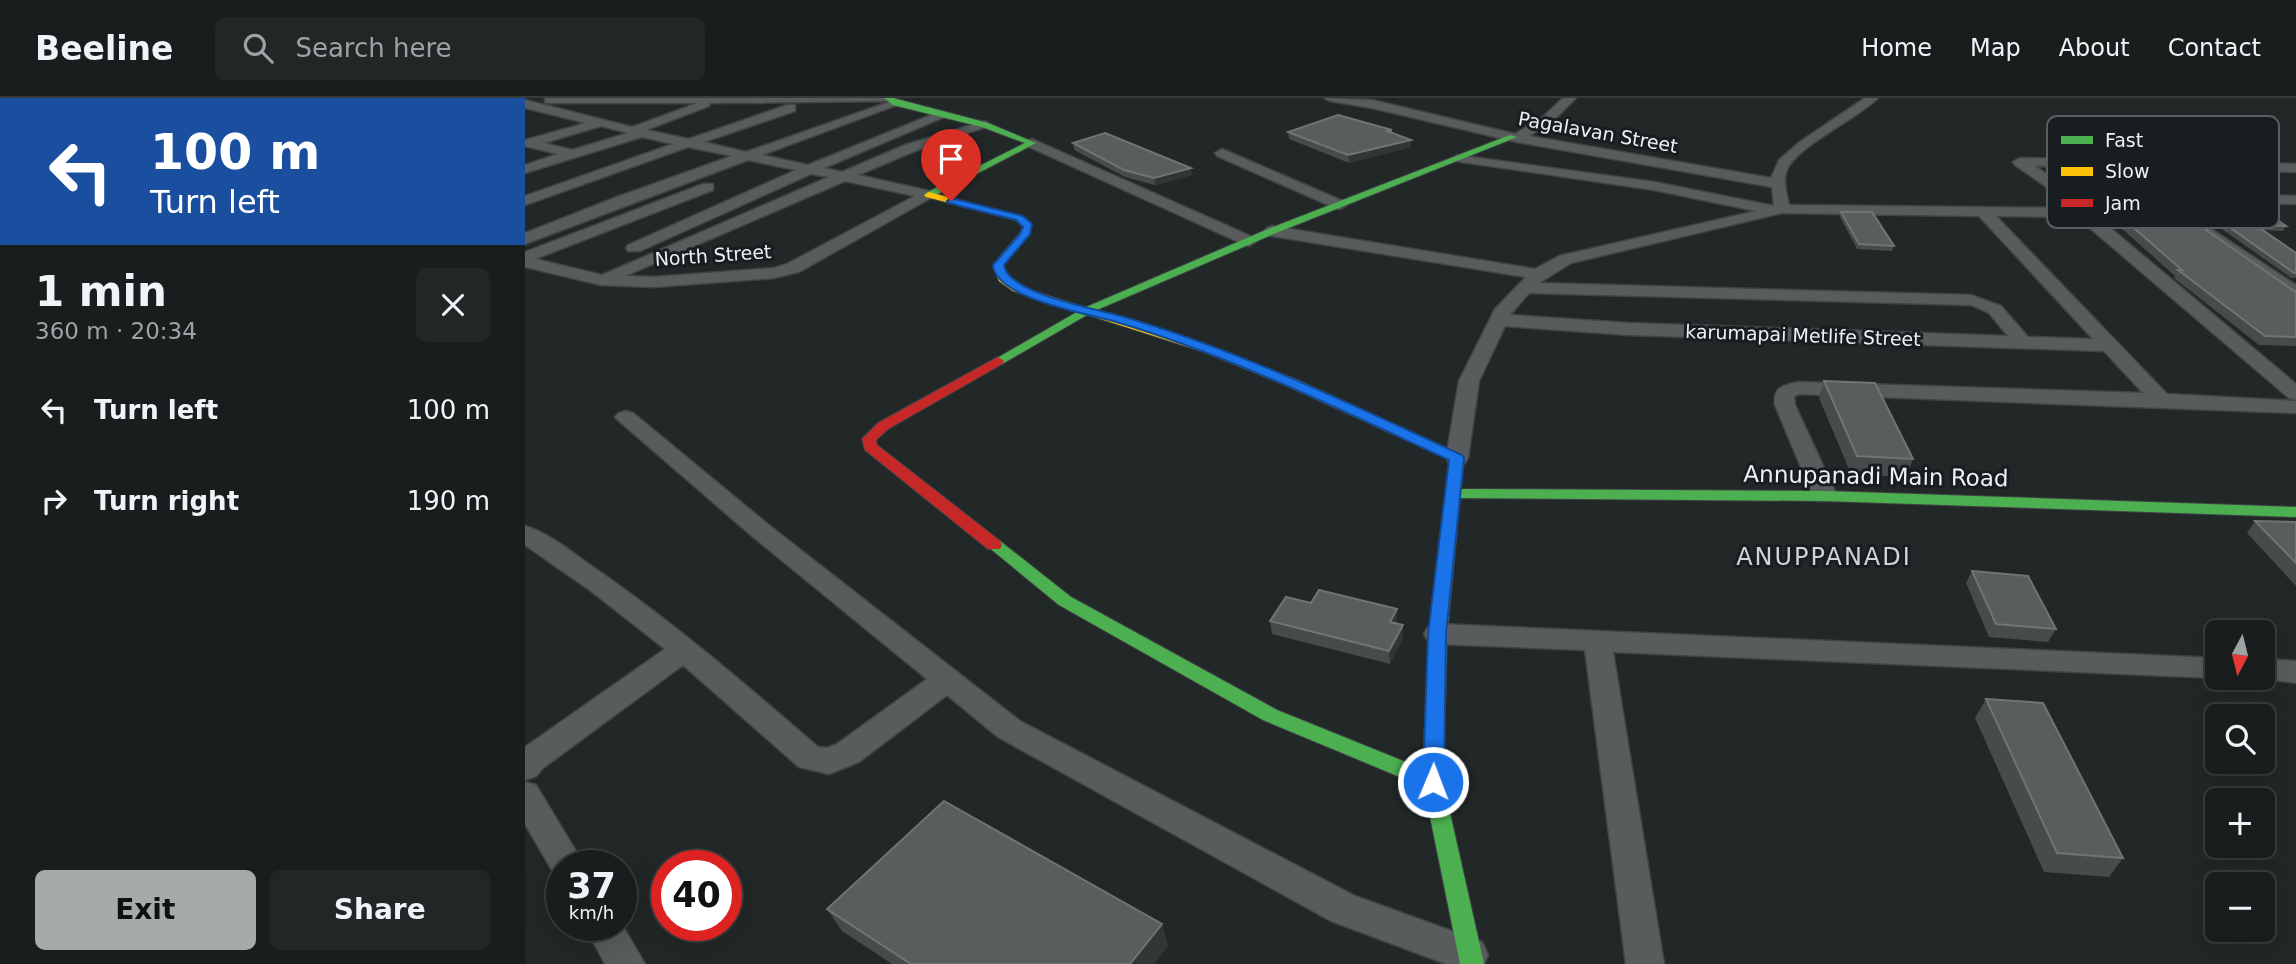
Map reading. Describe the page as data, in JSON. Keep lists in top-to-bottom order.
{
  "streets": {
    "street": [
      "Pagalavan Street",
      "North Street",
      "karumapai Metlife Street",
      "Annupanadi Main Road"
    ]
  },
  "districts": ["ANUPPANADI"],
  "legend": ["Fast", "Slow", "Jam"],
  "north": "bottom",
  "page": {
    "header": "Beeline",
    "search": "Search here",
    "nav": [
      "Home",
      "Map",
      "About",
      "Contact"
    ],
    "turn": ["100 m", "Turn left"],
    "heading": ["1 min", "360 m · 20:34"],
    "list": [
      {
        "name": "Turn left",
        "value": "100 m"
      },
      {
        "name": "Turn right",
        "value": "190 m"
      }
    ],
    "map_buttons": ["+", "−"],
    "speed": "37 km/h",
    "limit": "40",
    "buttons": ["Exit", "Share"]
  }
}
